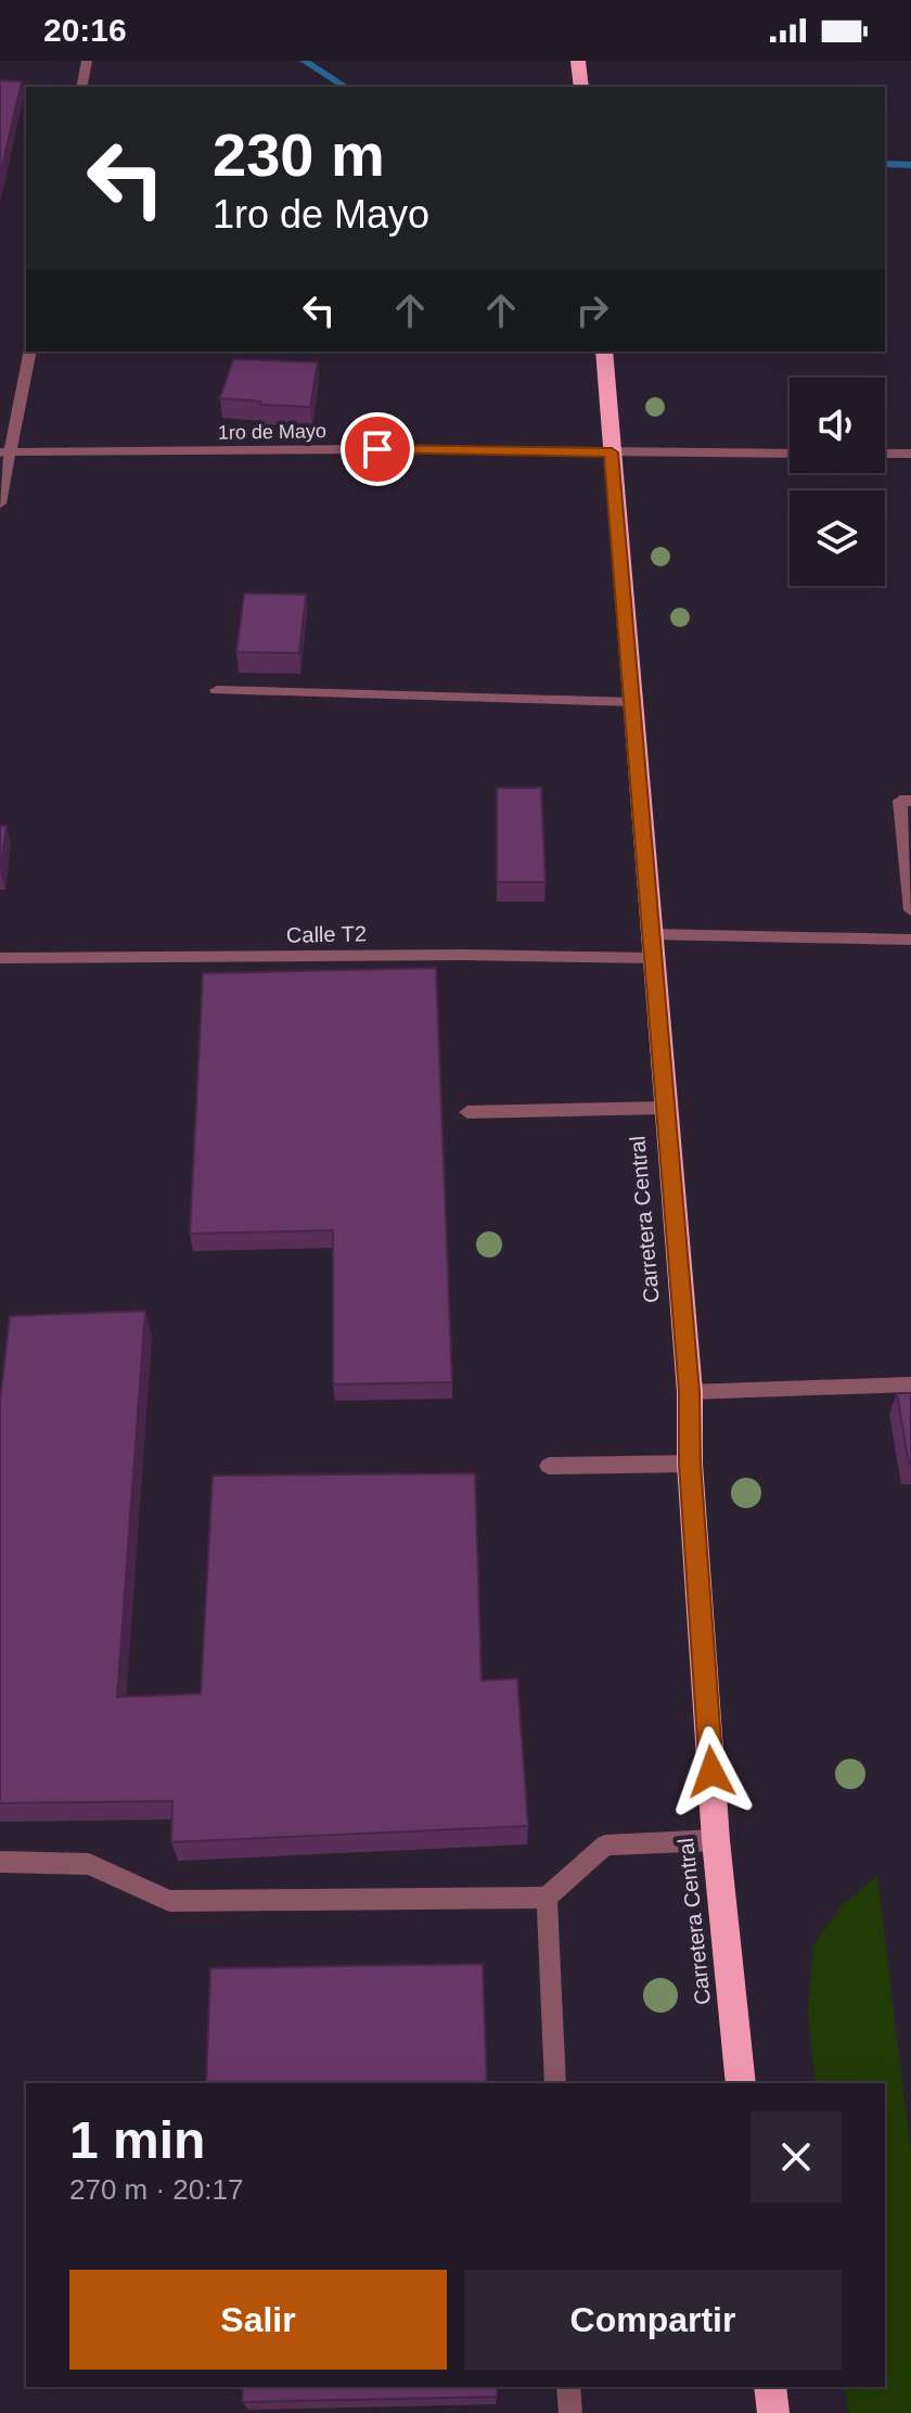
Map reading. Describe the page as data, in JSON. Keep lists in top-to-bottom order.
{
  "streets": {
    "highway": ["Carretera Central"],
    "street": ["1ro de Mayo", "Calle T2"]
  },
  "crossings": [
    ["1ro de Mayo", "Carretera Central"],
    ["Calle T2", "Carretera Central"]
  ],
  "page": {
    "status": "20:16",
    "turn": ["230 m", "1ro de Mayo"],
    "heading": ["1 min", "270 m · 20:17"],
    "buttons": ["Salir", "Compartir"]
  }
}
